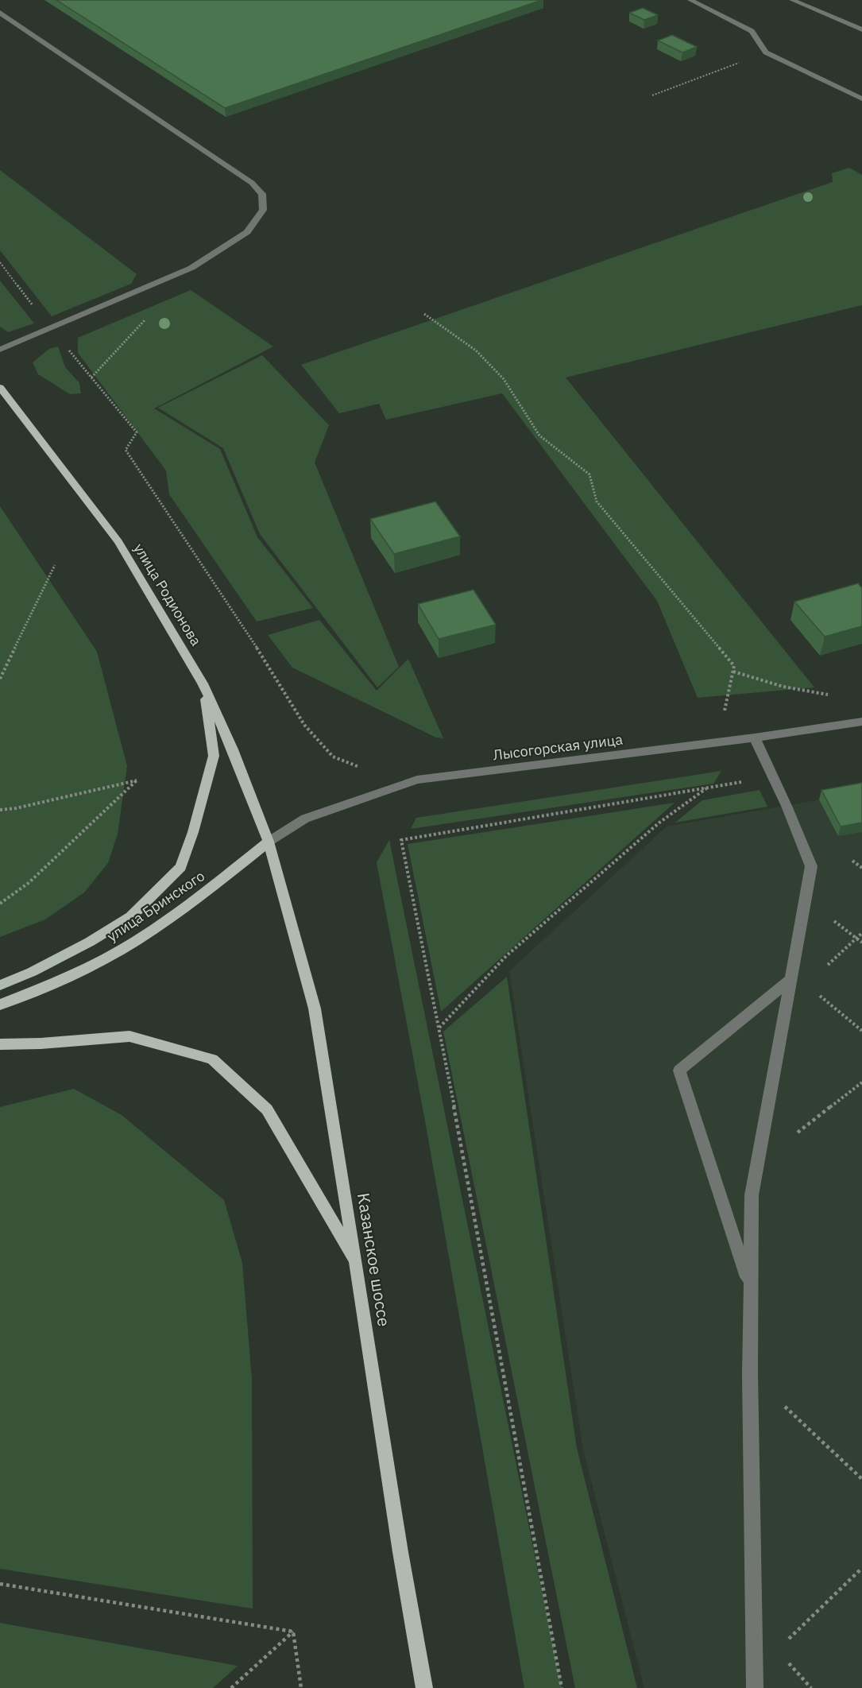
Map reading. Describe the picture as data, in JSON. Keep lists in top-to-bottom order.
{
  "streets": {
    "main road": ["улица Родионова", "улица Бринского", "Казанское шоссе"],
    "street": ["Лысогорская улица"]
  },
  "crossings": [
    ["улица Родионова", "Лысогорская улица"],
    ["улица Родионова", "улица Бринского"],
    ["улица Родионова", "Казанское шоссе"],
    ["Лысогорская улица", "улица Бринского"],
    ["Лысогорская улица", "Казанское шоссе"],
    ["улица Бринского", "Казанское шоссе"]
  ]
}
